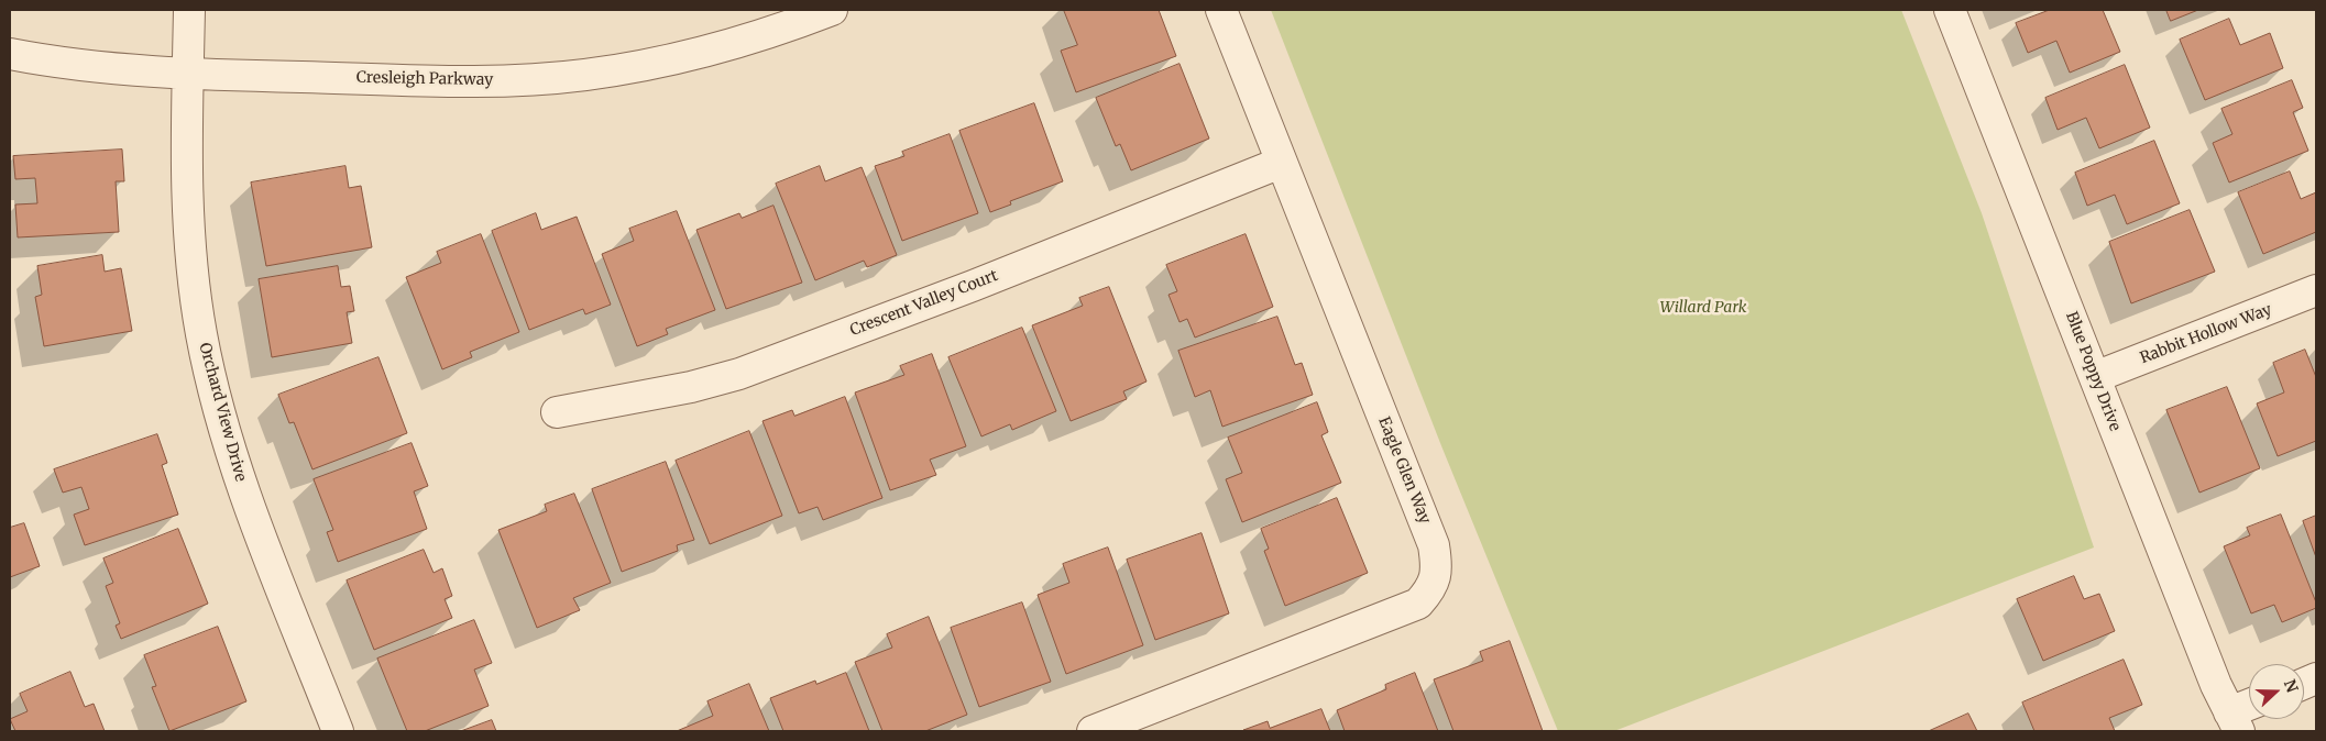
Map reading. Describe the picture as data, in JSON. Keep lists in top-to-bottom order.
{
  "streets": {
    "street": [
      "Cresleigh Parkway",
      "Crescent Valley Court",
      "Rabbit Hollow Way",
      "Blue Poppy Drive",
      "Orchard View Drive",
      "Eagle Glen Way"
    ]
  },
  "crossings": [
    ["Cresleigh Parkway", "Orchard View Drive"],
    ["Crescent Valley Court", "Eagle Glen Way"],
    ["Rabbit Hollow Way", "Blue Poppy Drive"]
  ],
  "parks": ["Willard Park"],
  "north": "right"
}
